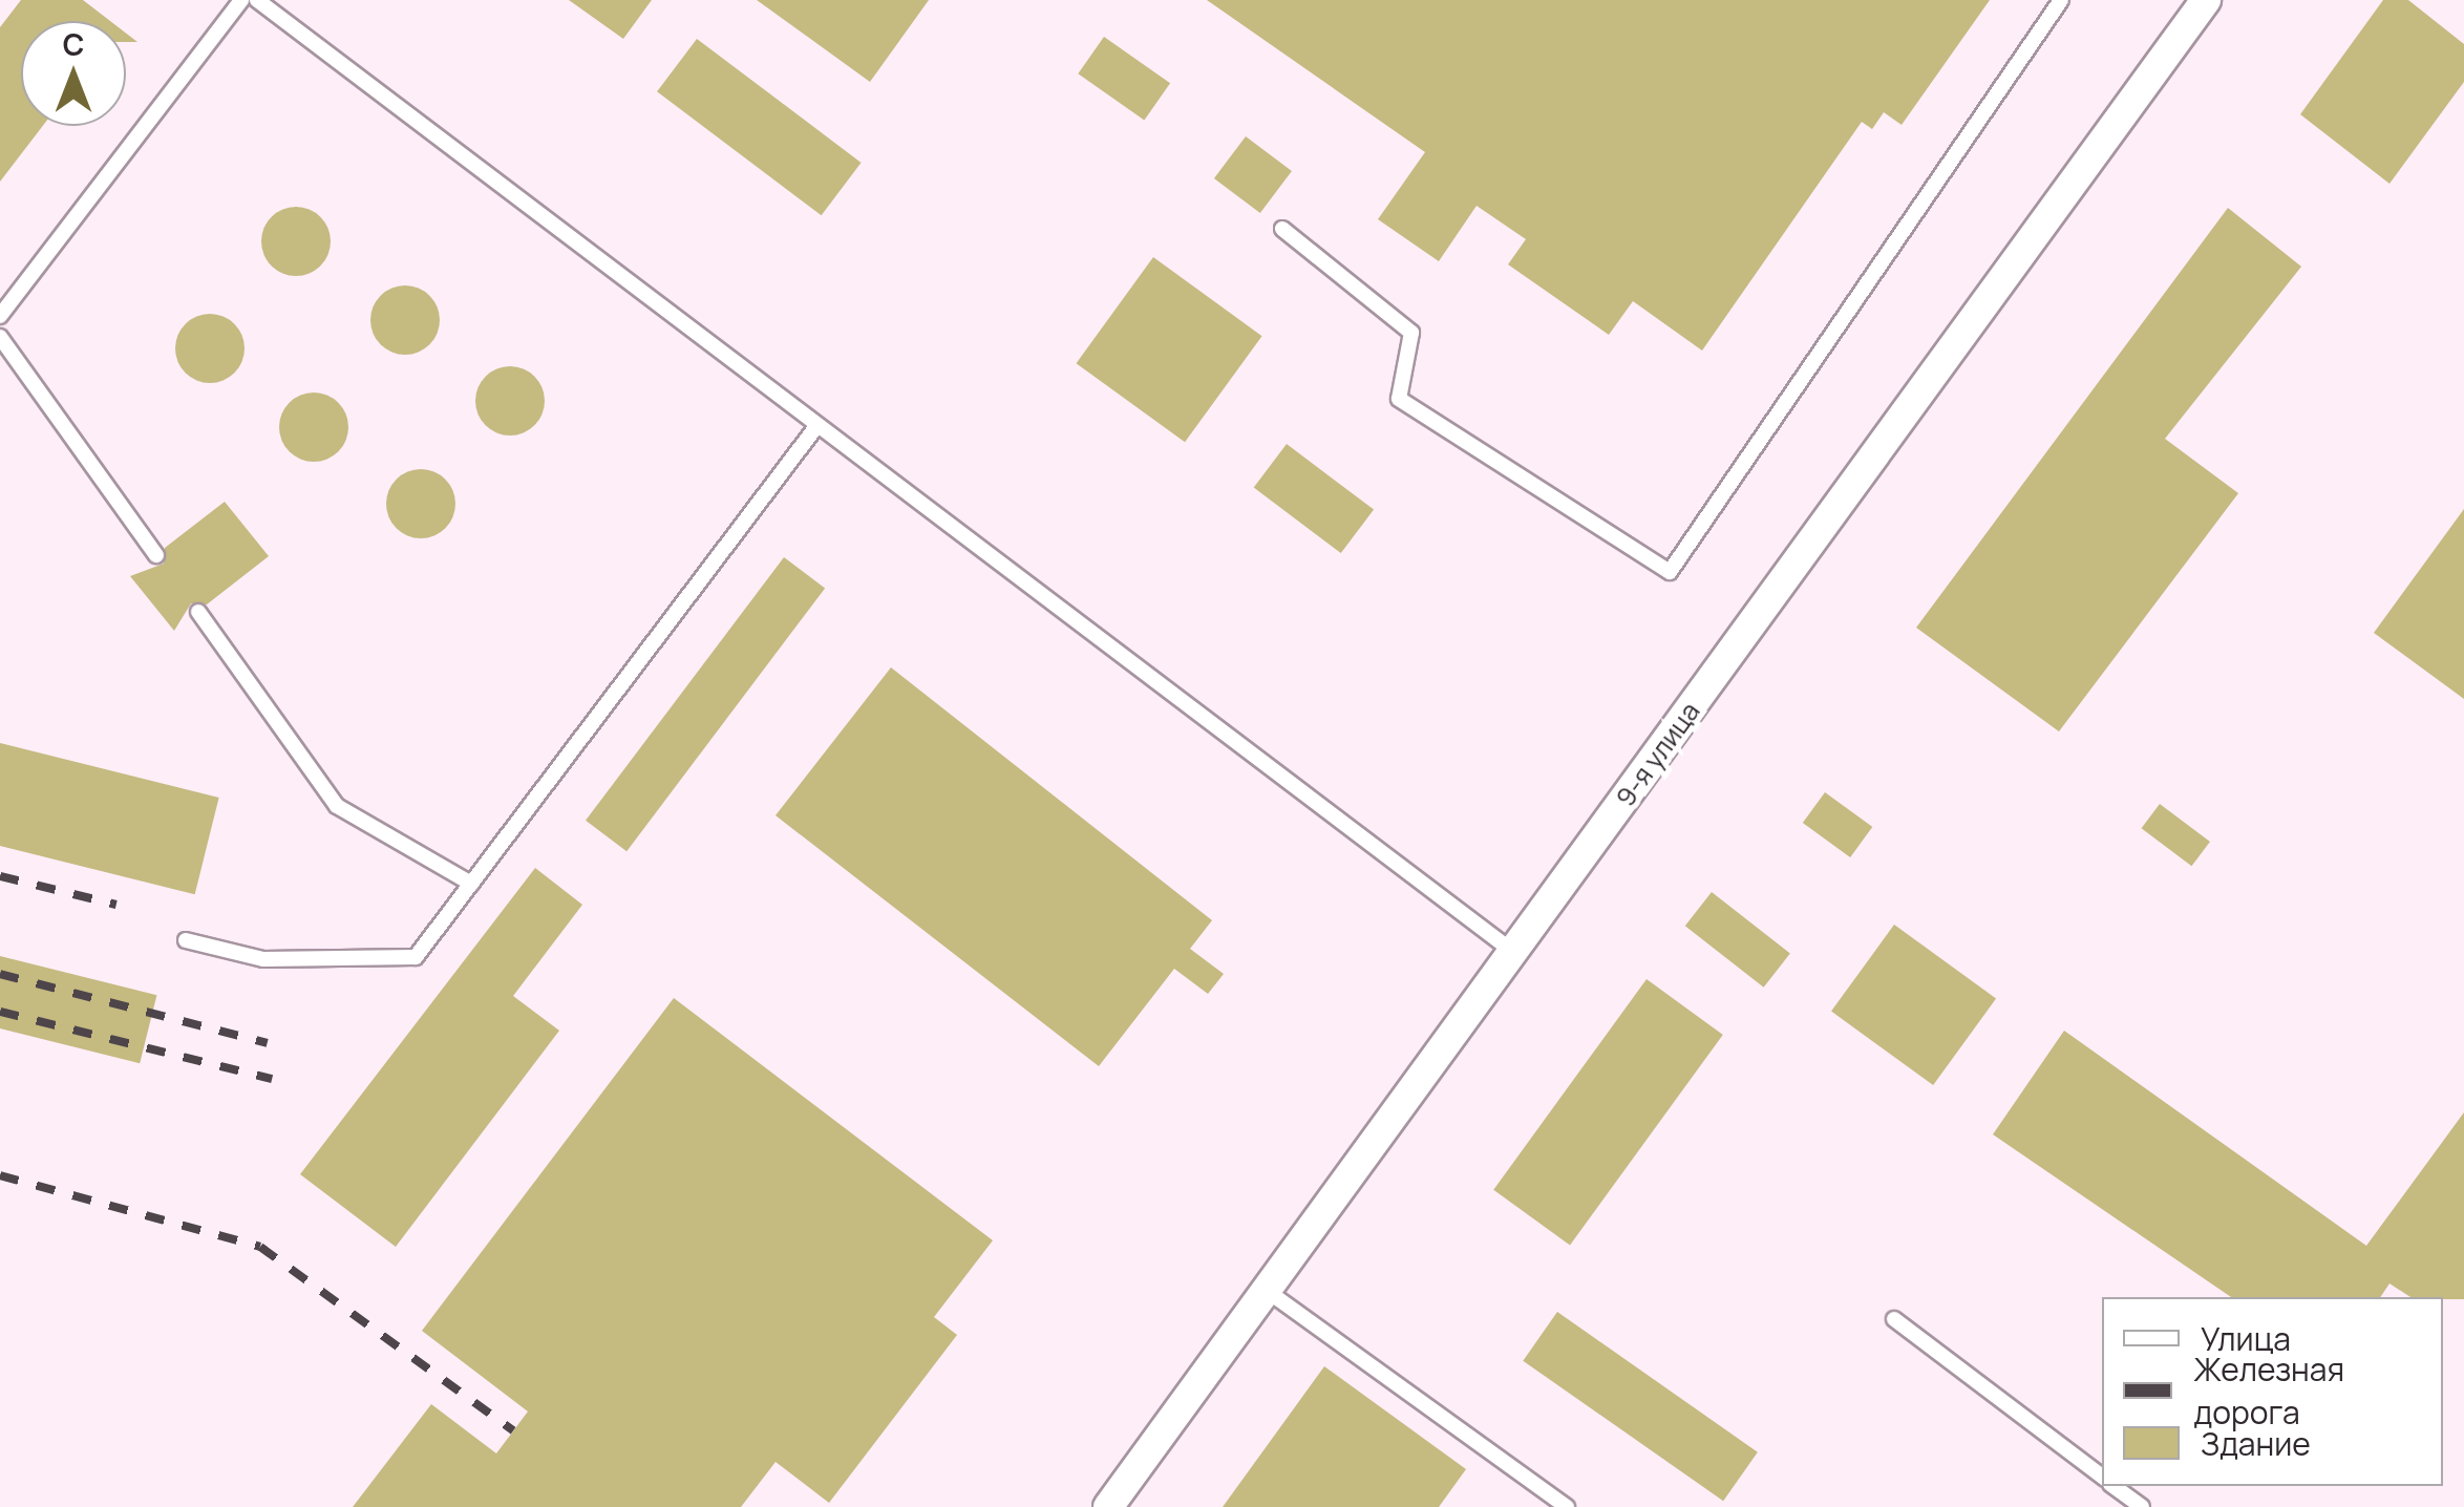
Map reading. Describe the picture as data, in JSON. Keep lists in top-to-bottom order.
{
  "streets": {
    "street": ["9-я улица"]
  },
  "legend": ["Улица", "Железная дорога", "Здание"],
  "north": "top"
}
